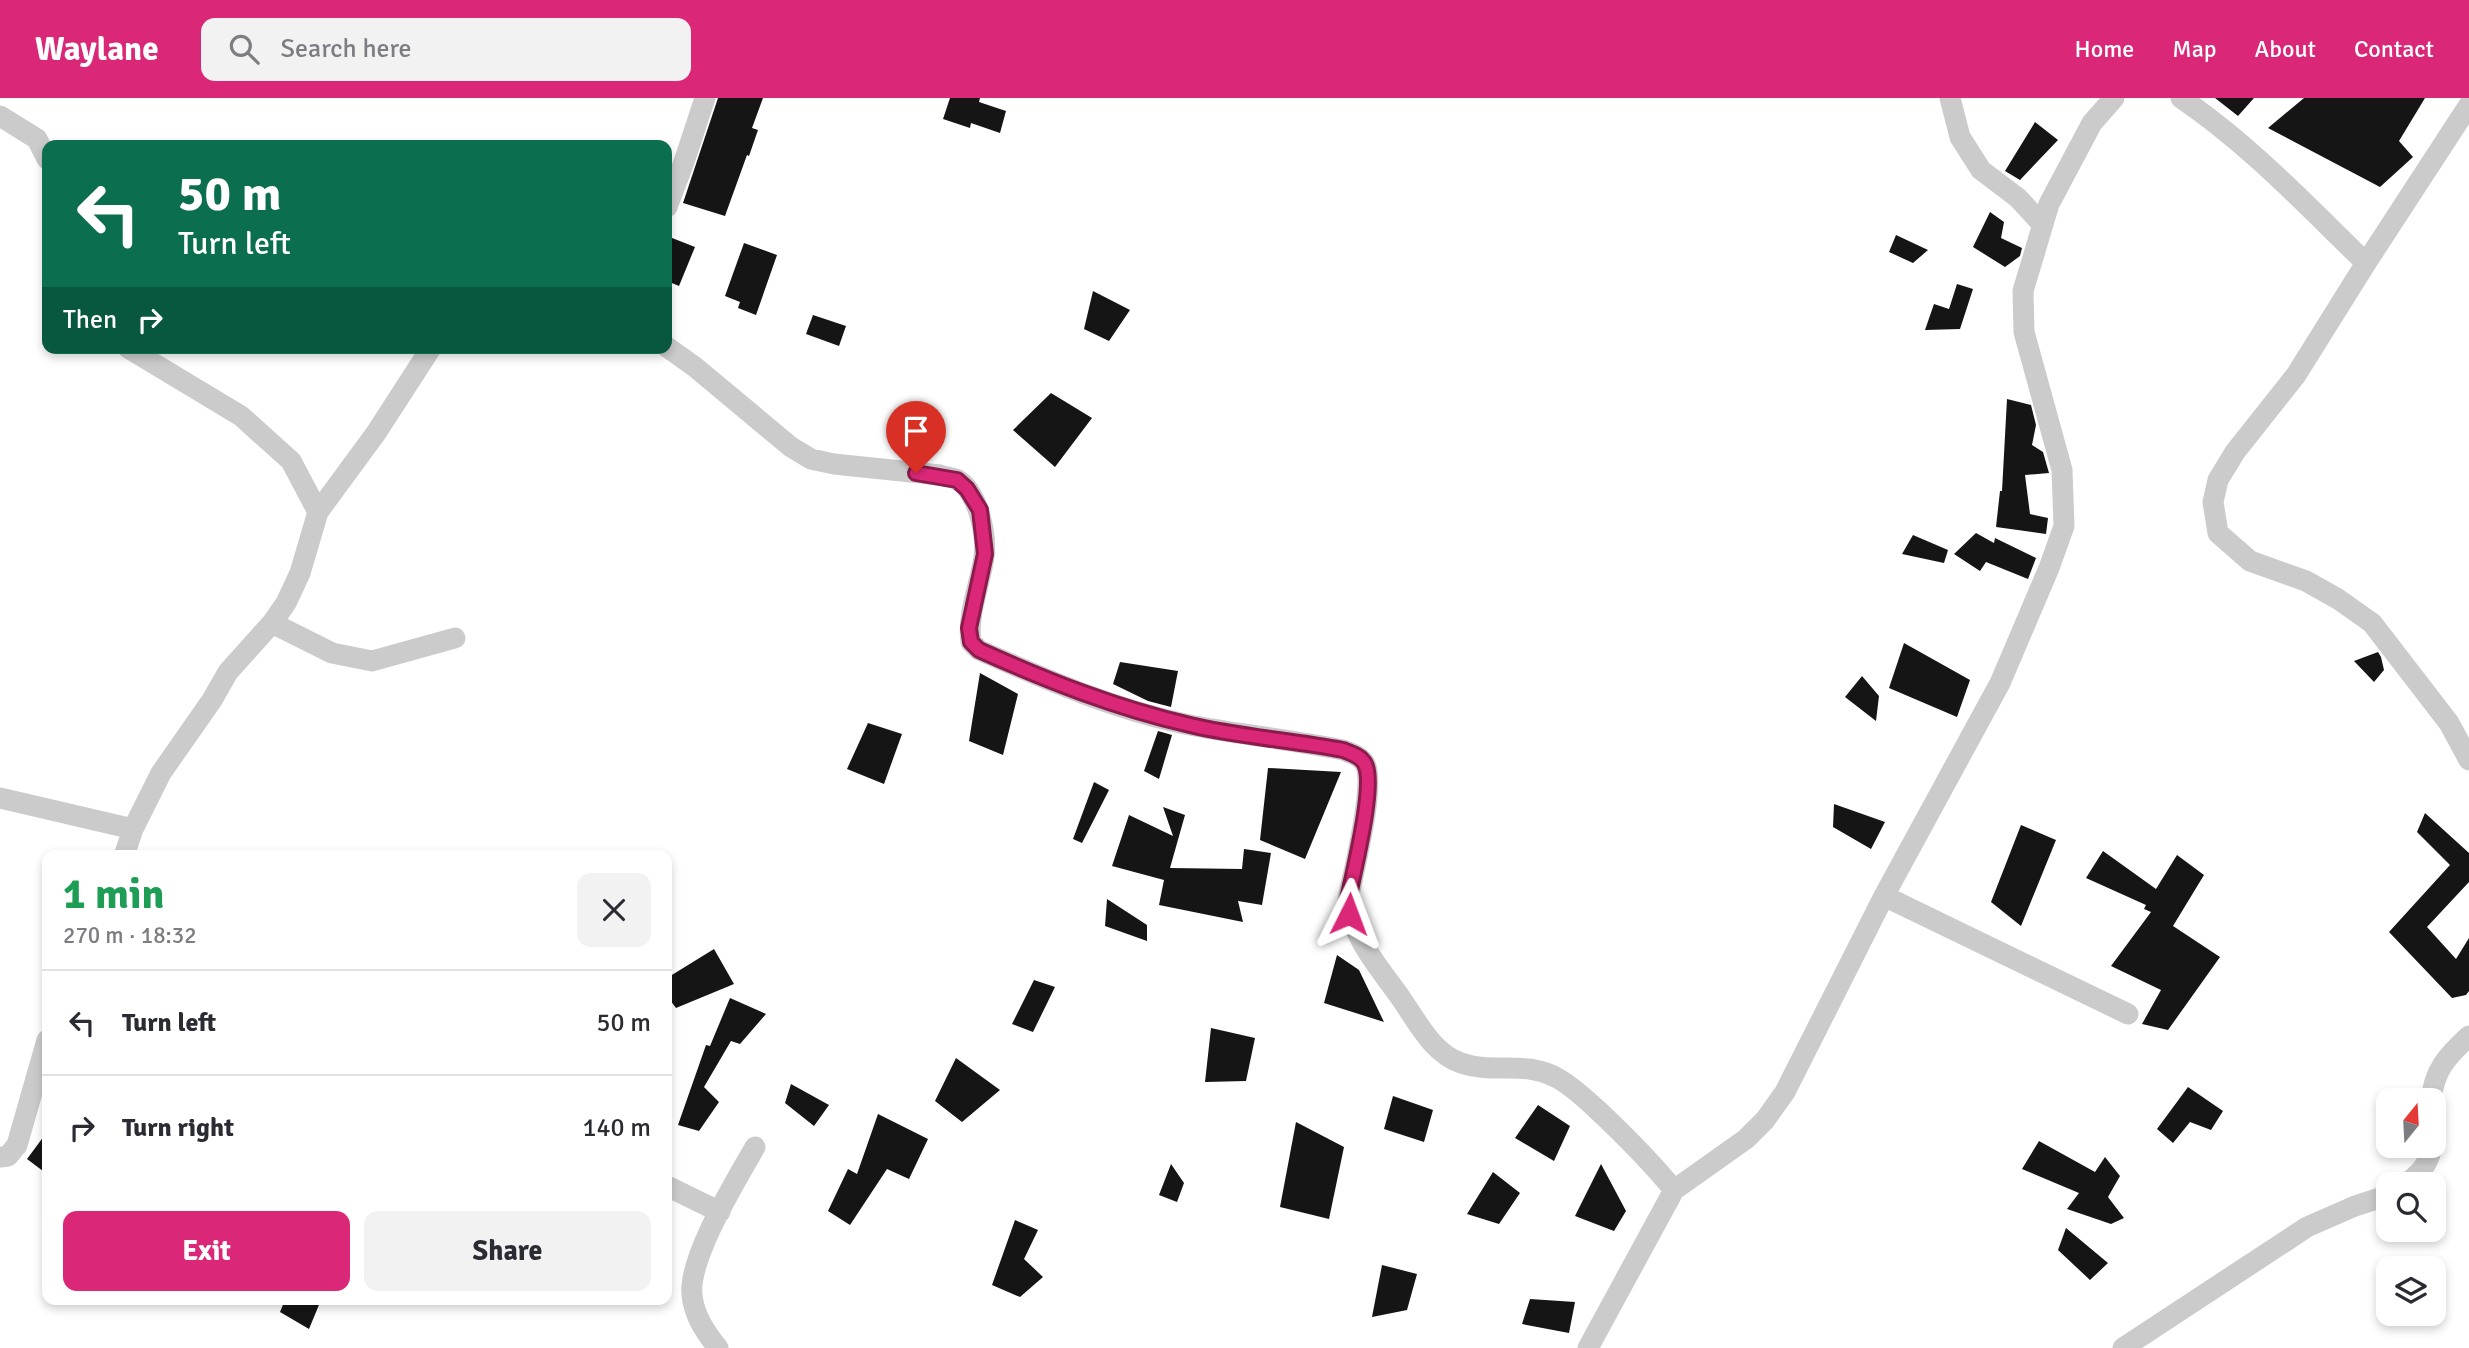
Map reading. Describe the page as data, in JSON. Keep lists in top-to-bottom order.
{
  "north": "top",
  "page": {
    "header": "Waylane",
    "search": "Search here",
    "nav": [
      "Home",
      "Map",
      "About",
      "Contact"
    ],
    "turn": ["50 m", "Turn left"],
    "then": "Then",
    "heading": ["1 min", "270 m · 18:32"],
    "list": [
      {
        "name": "Turn left",
        "value": "50 m"
      },
      {
        "name": "Turn right",
        "value": "140 m"
      }
    ],
    "buttons": ["Exit", "Share"]
  }
}
